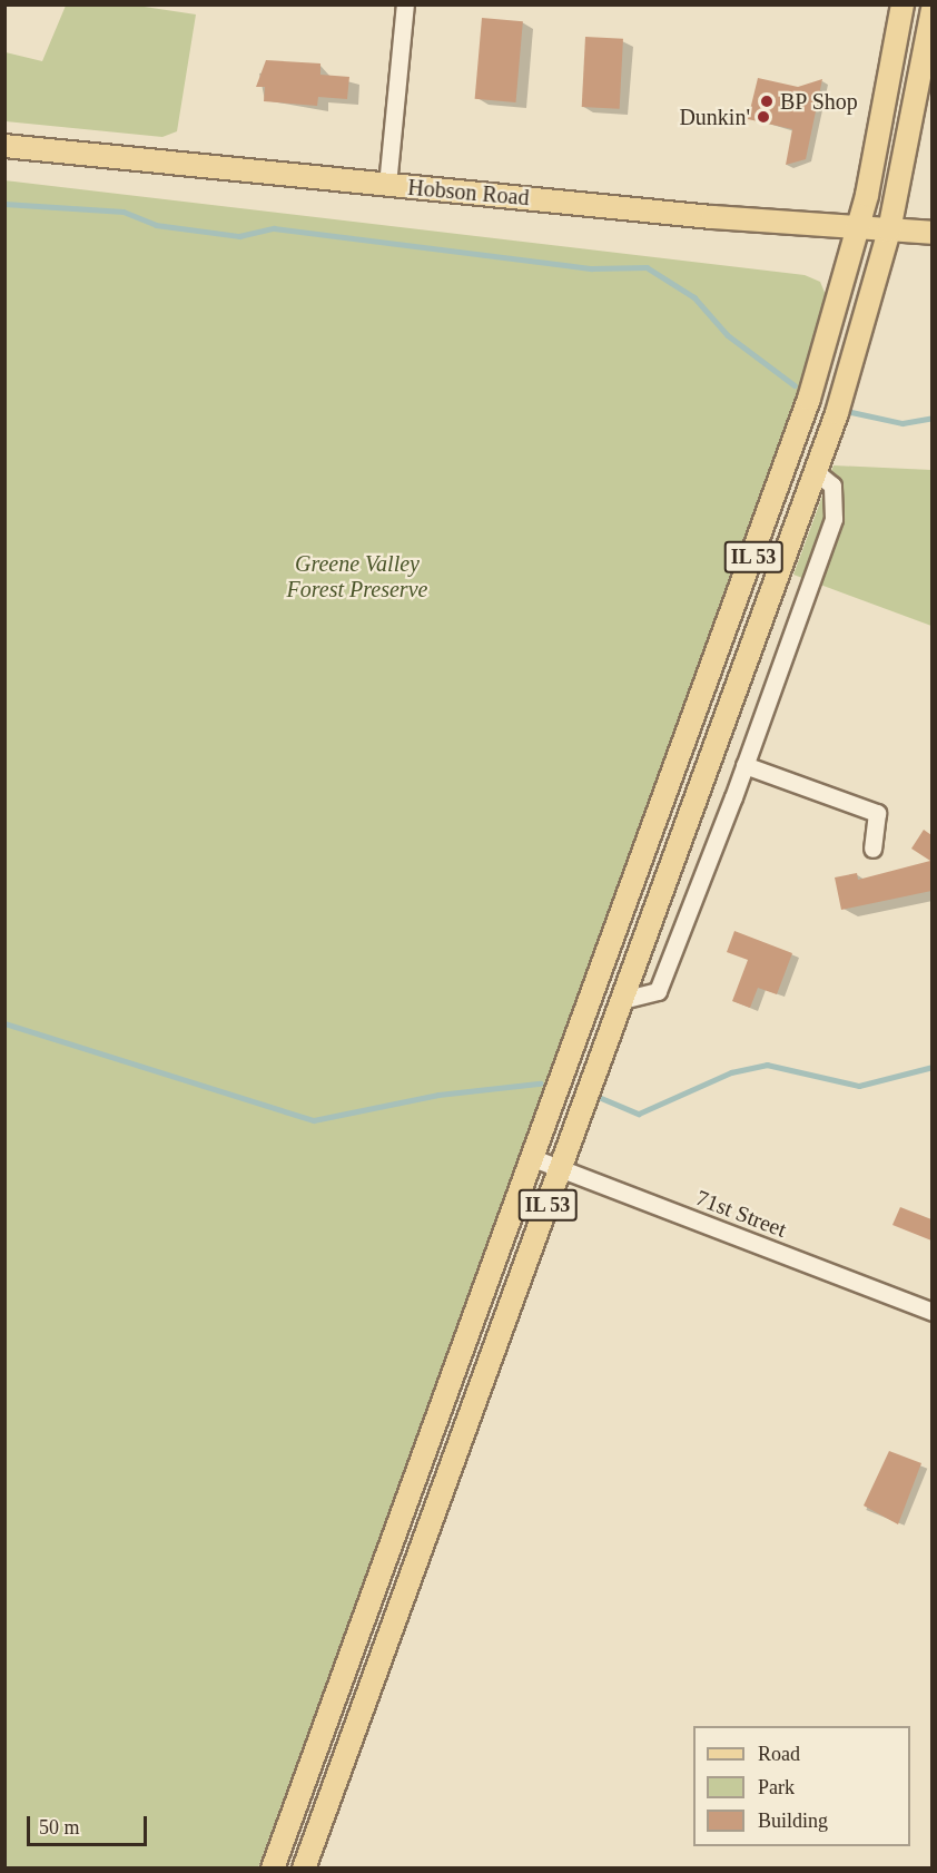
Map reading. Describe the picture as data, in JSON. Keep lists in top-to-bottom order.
{
  "streets": {
    "main road": ["Hobson Road", "IL 53"],
    "street": ["71st Street"]
  },
  "crossings": [
    ["Hobson Road", "IL 53"],
    ["IL 53", "71st Street"]
  ],
  "parks": ["Greene Valley Forest Preserve"],
  "places": ["BP Shop", "Dunkin'"],
  "legend": ["Road", "Park", "Building"],
  "scale_bar": "50 m"
}
